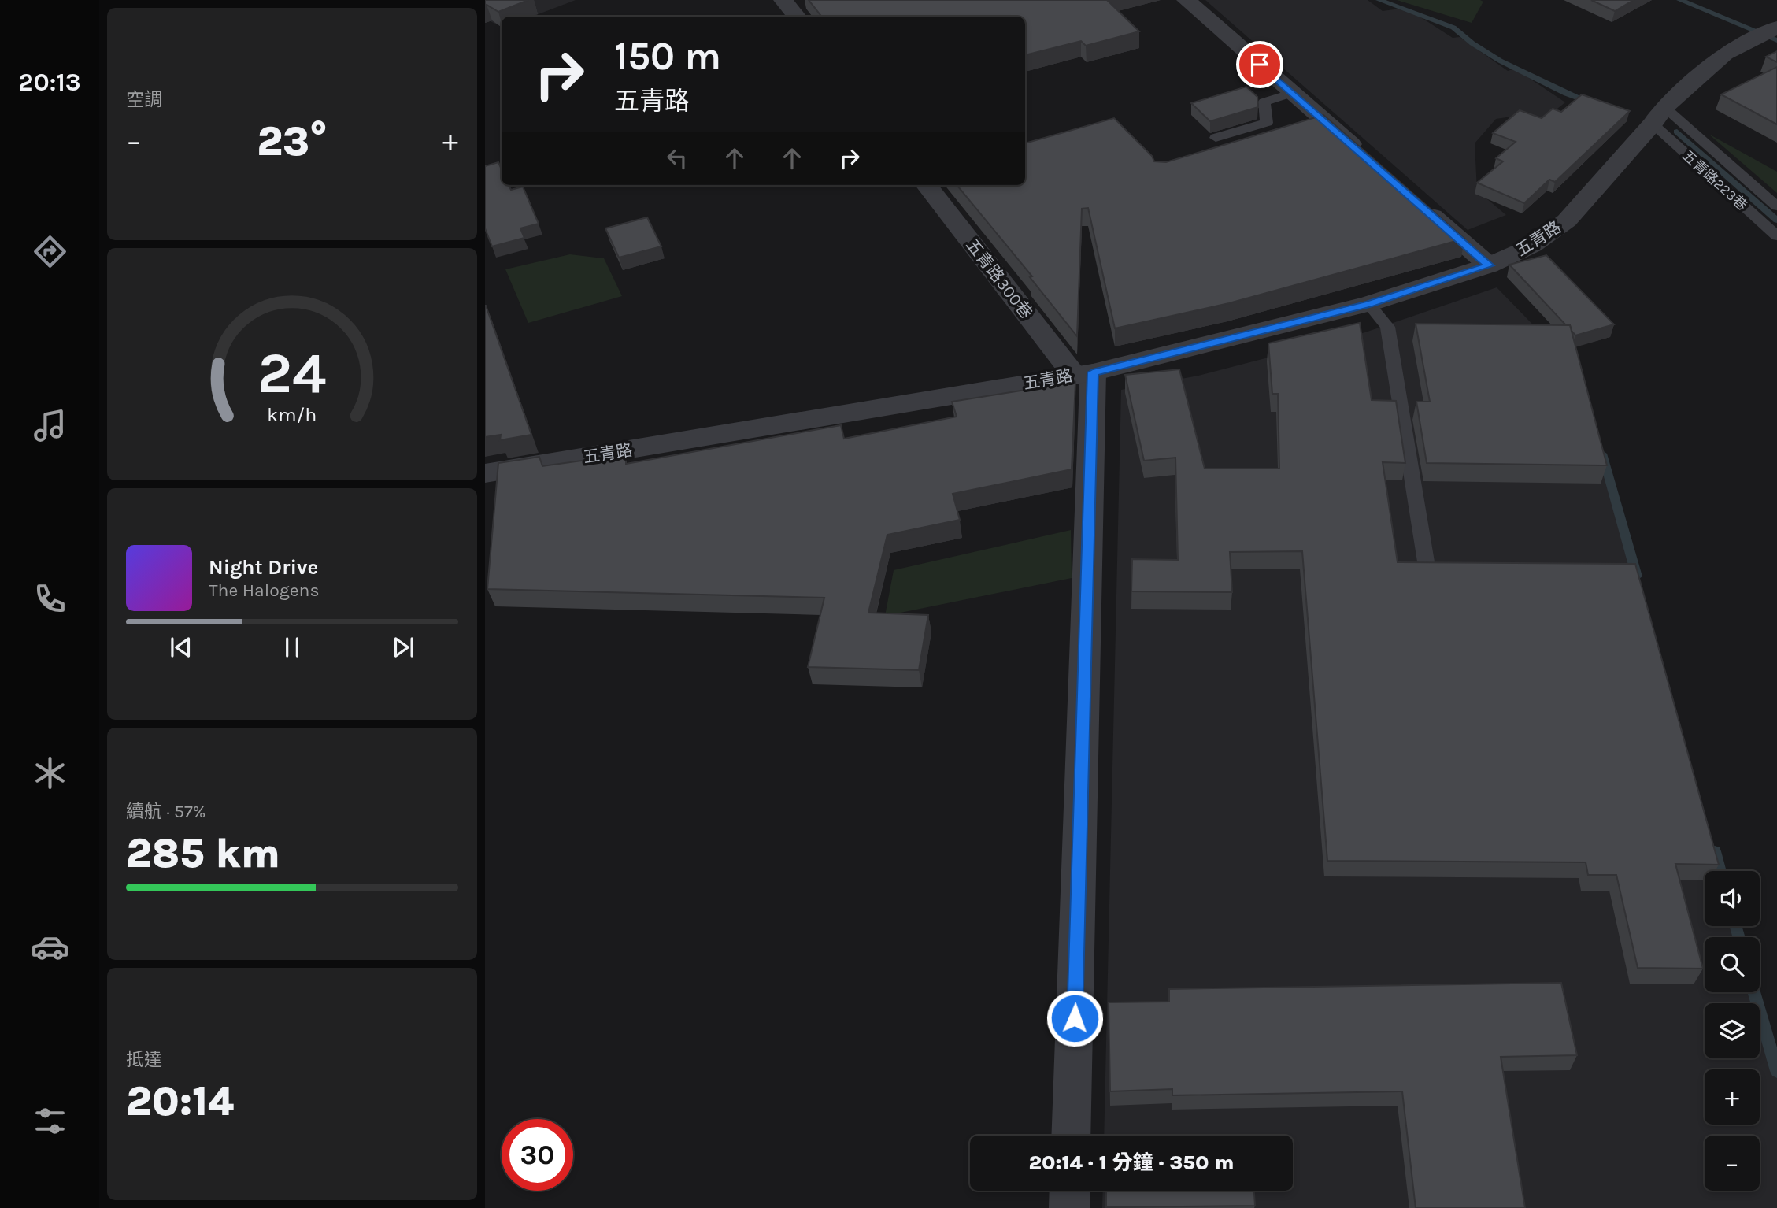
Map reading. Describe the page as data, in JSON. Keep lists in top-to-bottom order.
{
  "streets": {
    "street": ["五青路", "五青路300巷"],
    "lane": ["五青路223巷"]
  },
  "crossings": [
    ["五青路223巷", "五青路"],
    ["五青路", "五青路300巷"]
  ],
  "page": {
    "tabs": "20:13",
    "tile": [
      "空調",
      ["續航 · 57%", "285 km"],
      ["抵達", "20:14"]
    ],
    "turn": ["150 m", "五青路"],
    "heat": ["−", "23°", "+"],
    "song": ["Night Drive", "The Halogens"],
    "map_buttons": ["+", "−"],
    "limit": "30",
    "trip": "20:14 · 1 分鐘 · 350 m",
    "gauge": ["24", "km/h"]
  }
}
